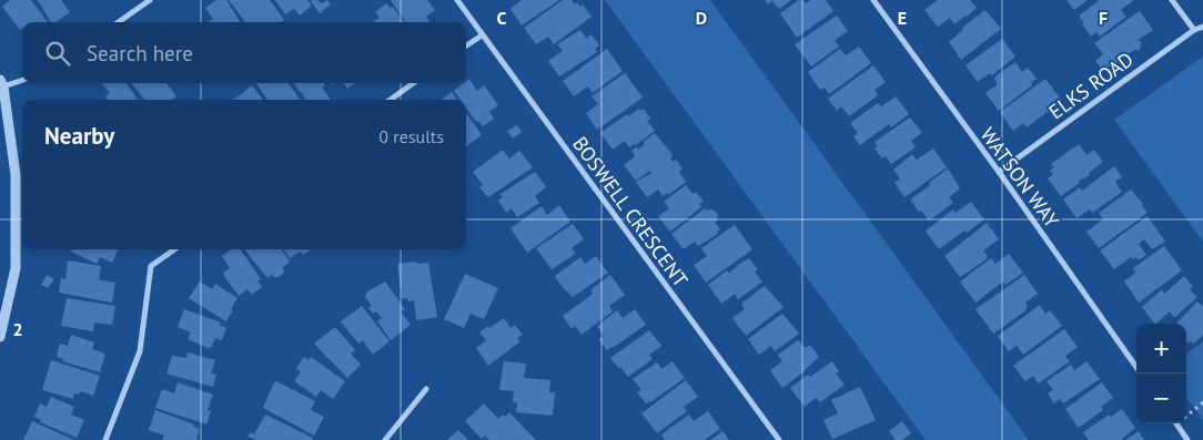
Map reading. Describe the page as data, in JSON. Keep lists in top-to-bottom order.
{
  "streets": {
    "street": ["ELKS ROAD", "WATSON WAY", "BOSWELL CRESCENT"]
  },
  "crossings": [
    ["ELKS ROAD", "WATSON WAY"]
  ],
  "page": {
    "search": "Search here",
    "heading": ["Nearby", "0 results"],
    "map_buttons": ["+", "−"]
  },
  "grid": {
    "columns": [
      "C",
      "D",
      "E",
      "F"
    ],
    "rows": ["2"]
  }
}
